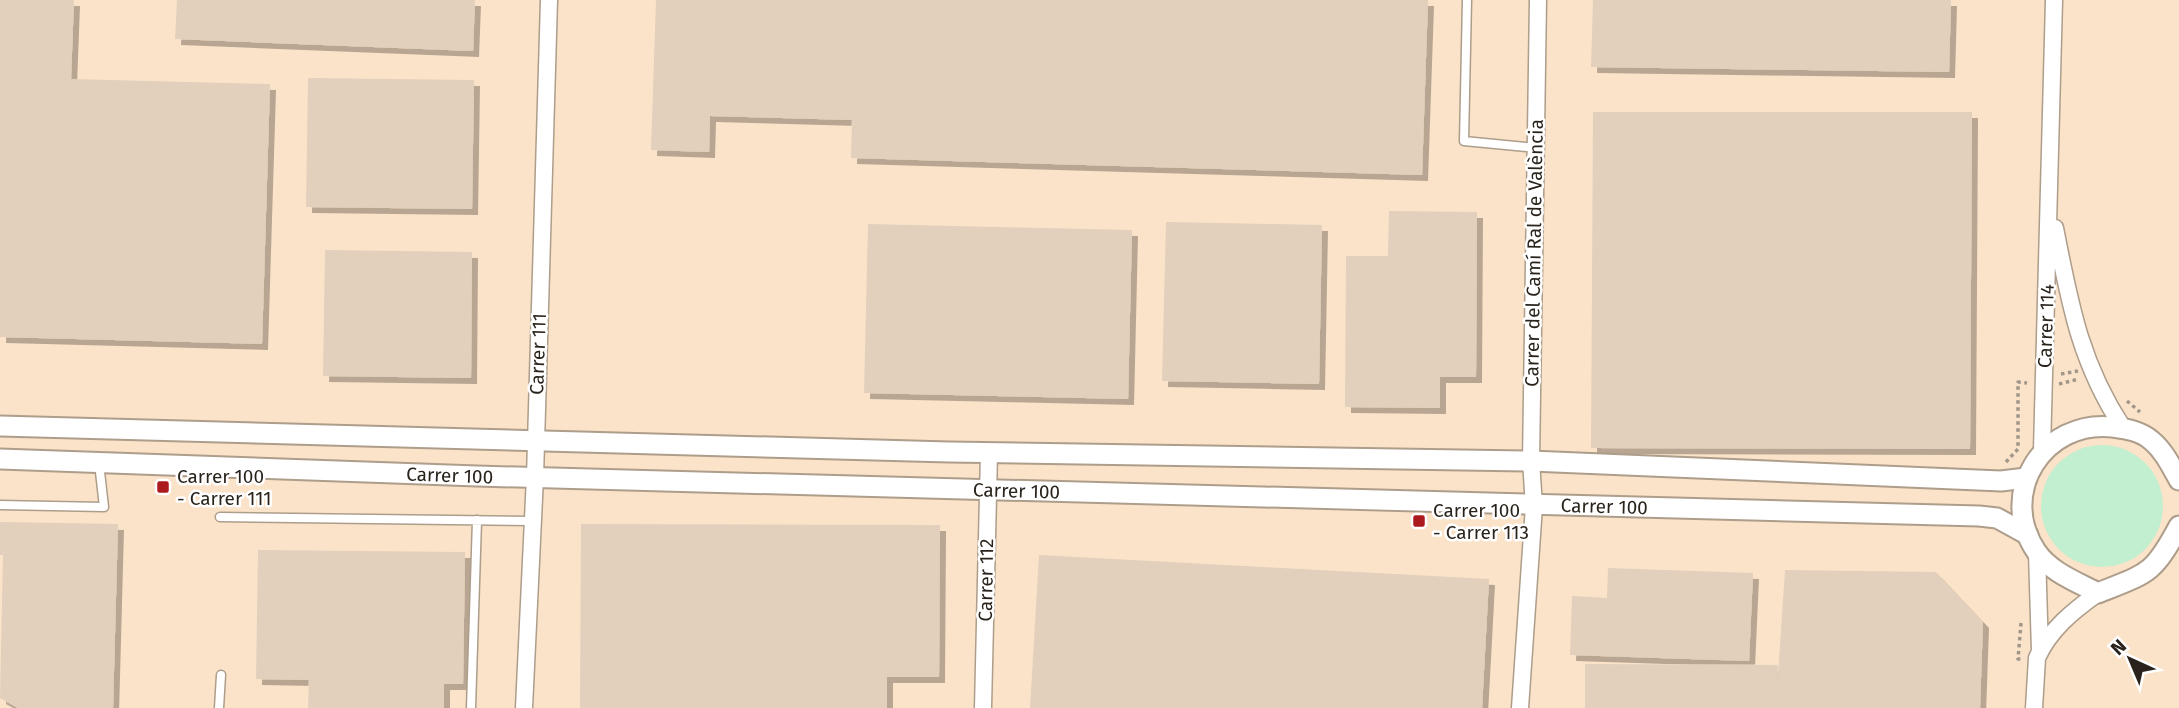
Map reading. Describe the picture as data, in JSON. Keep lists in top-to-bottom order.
{
  "streets": {
    "street": [
      "Carrer del Camí Ral de València",
      "Carrer 114",
      "Carrer 111",
      "Carrer 100",
      "Carrer 112"
    ]
  },
  "crossings": [
    ["Carrer del Camí Ral de València", "Carrer 100"],
    ["Carrer 111", "Carrer 100"],
    ["Carrer 100", "Carrer 112"]
  ],
  "places": {
    "transit": ["Carrer 100 - Carrer 111", "Carrer 100 - Carrer 113"]
  },
  "north": "top left"
}
